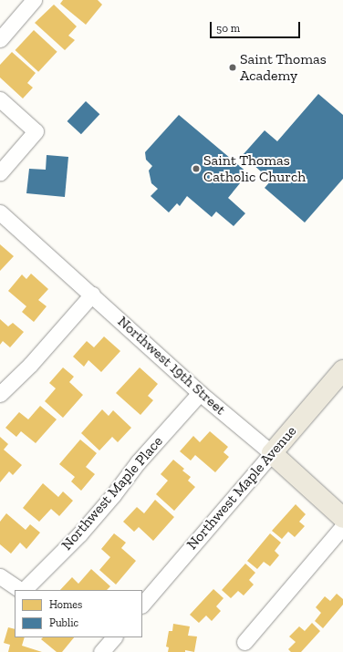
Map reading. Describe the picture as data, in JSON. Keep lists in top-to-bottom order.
{
  "streets": {
    "main road": ["Northwest 19th Street", "Northwest Maple Avenue"],
    "street": ["Northwest Maple Place"]
  },
  "crossings": [
    ["Northwest 19th Street", "Northwest Maple Avenue"],
    ["Northwest 19th Street", "Northwest Maple Place"]
  ],
  "places": ["Saint Thomas Academy", "Saint Thomas Catholic Church"],
  "legend": ["Homes", "Public"],
  "scale_bar": "50 m"
}
